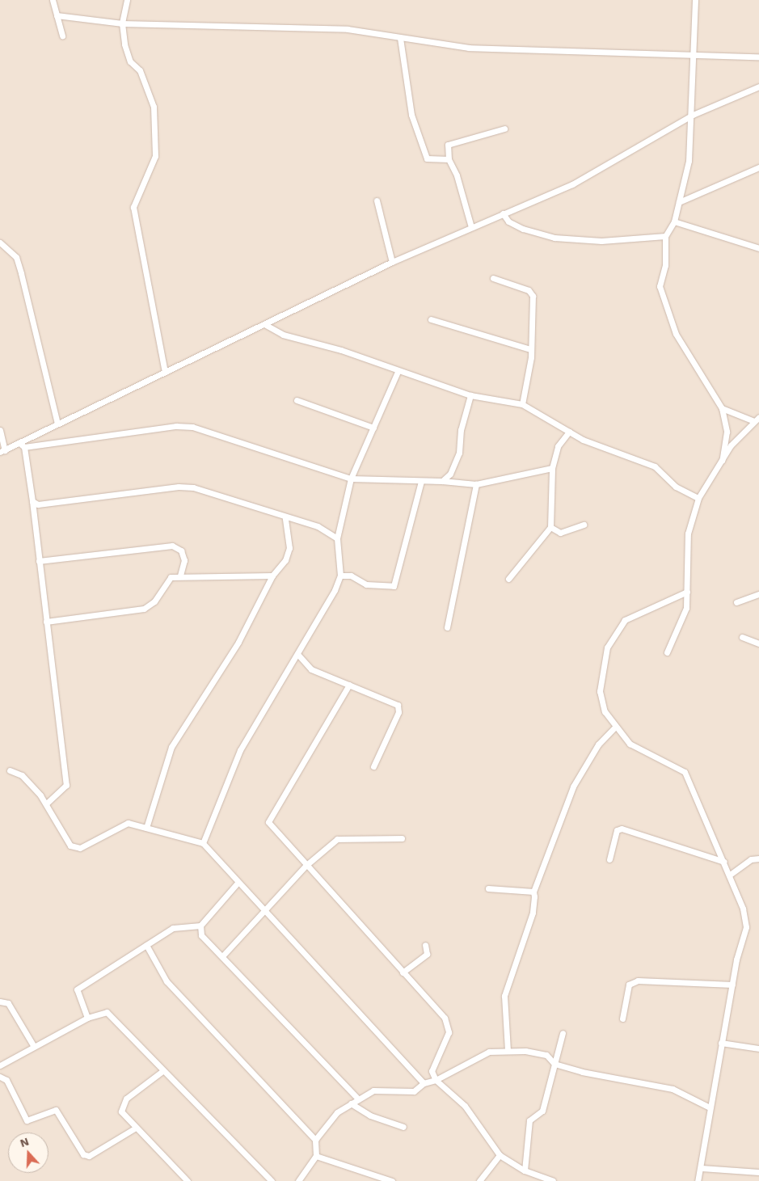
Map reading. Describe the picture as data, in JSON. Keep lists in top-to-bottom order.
{
  "north": "top"
}
